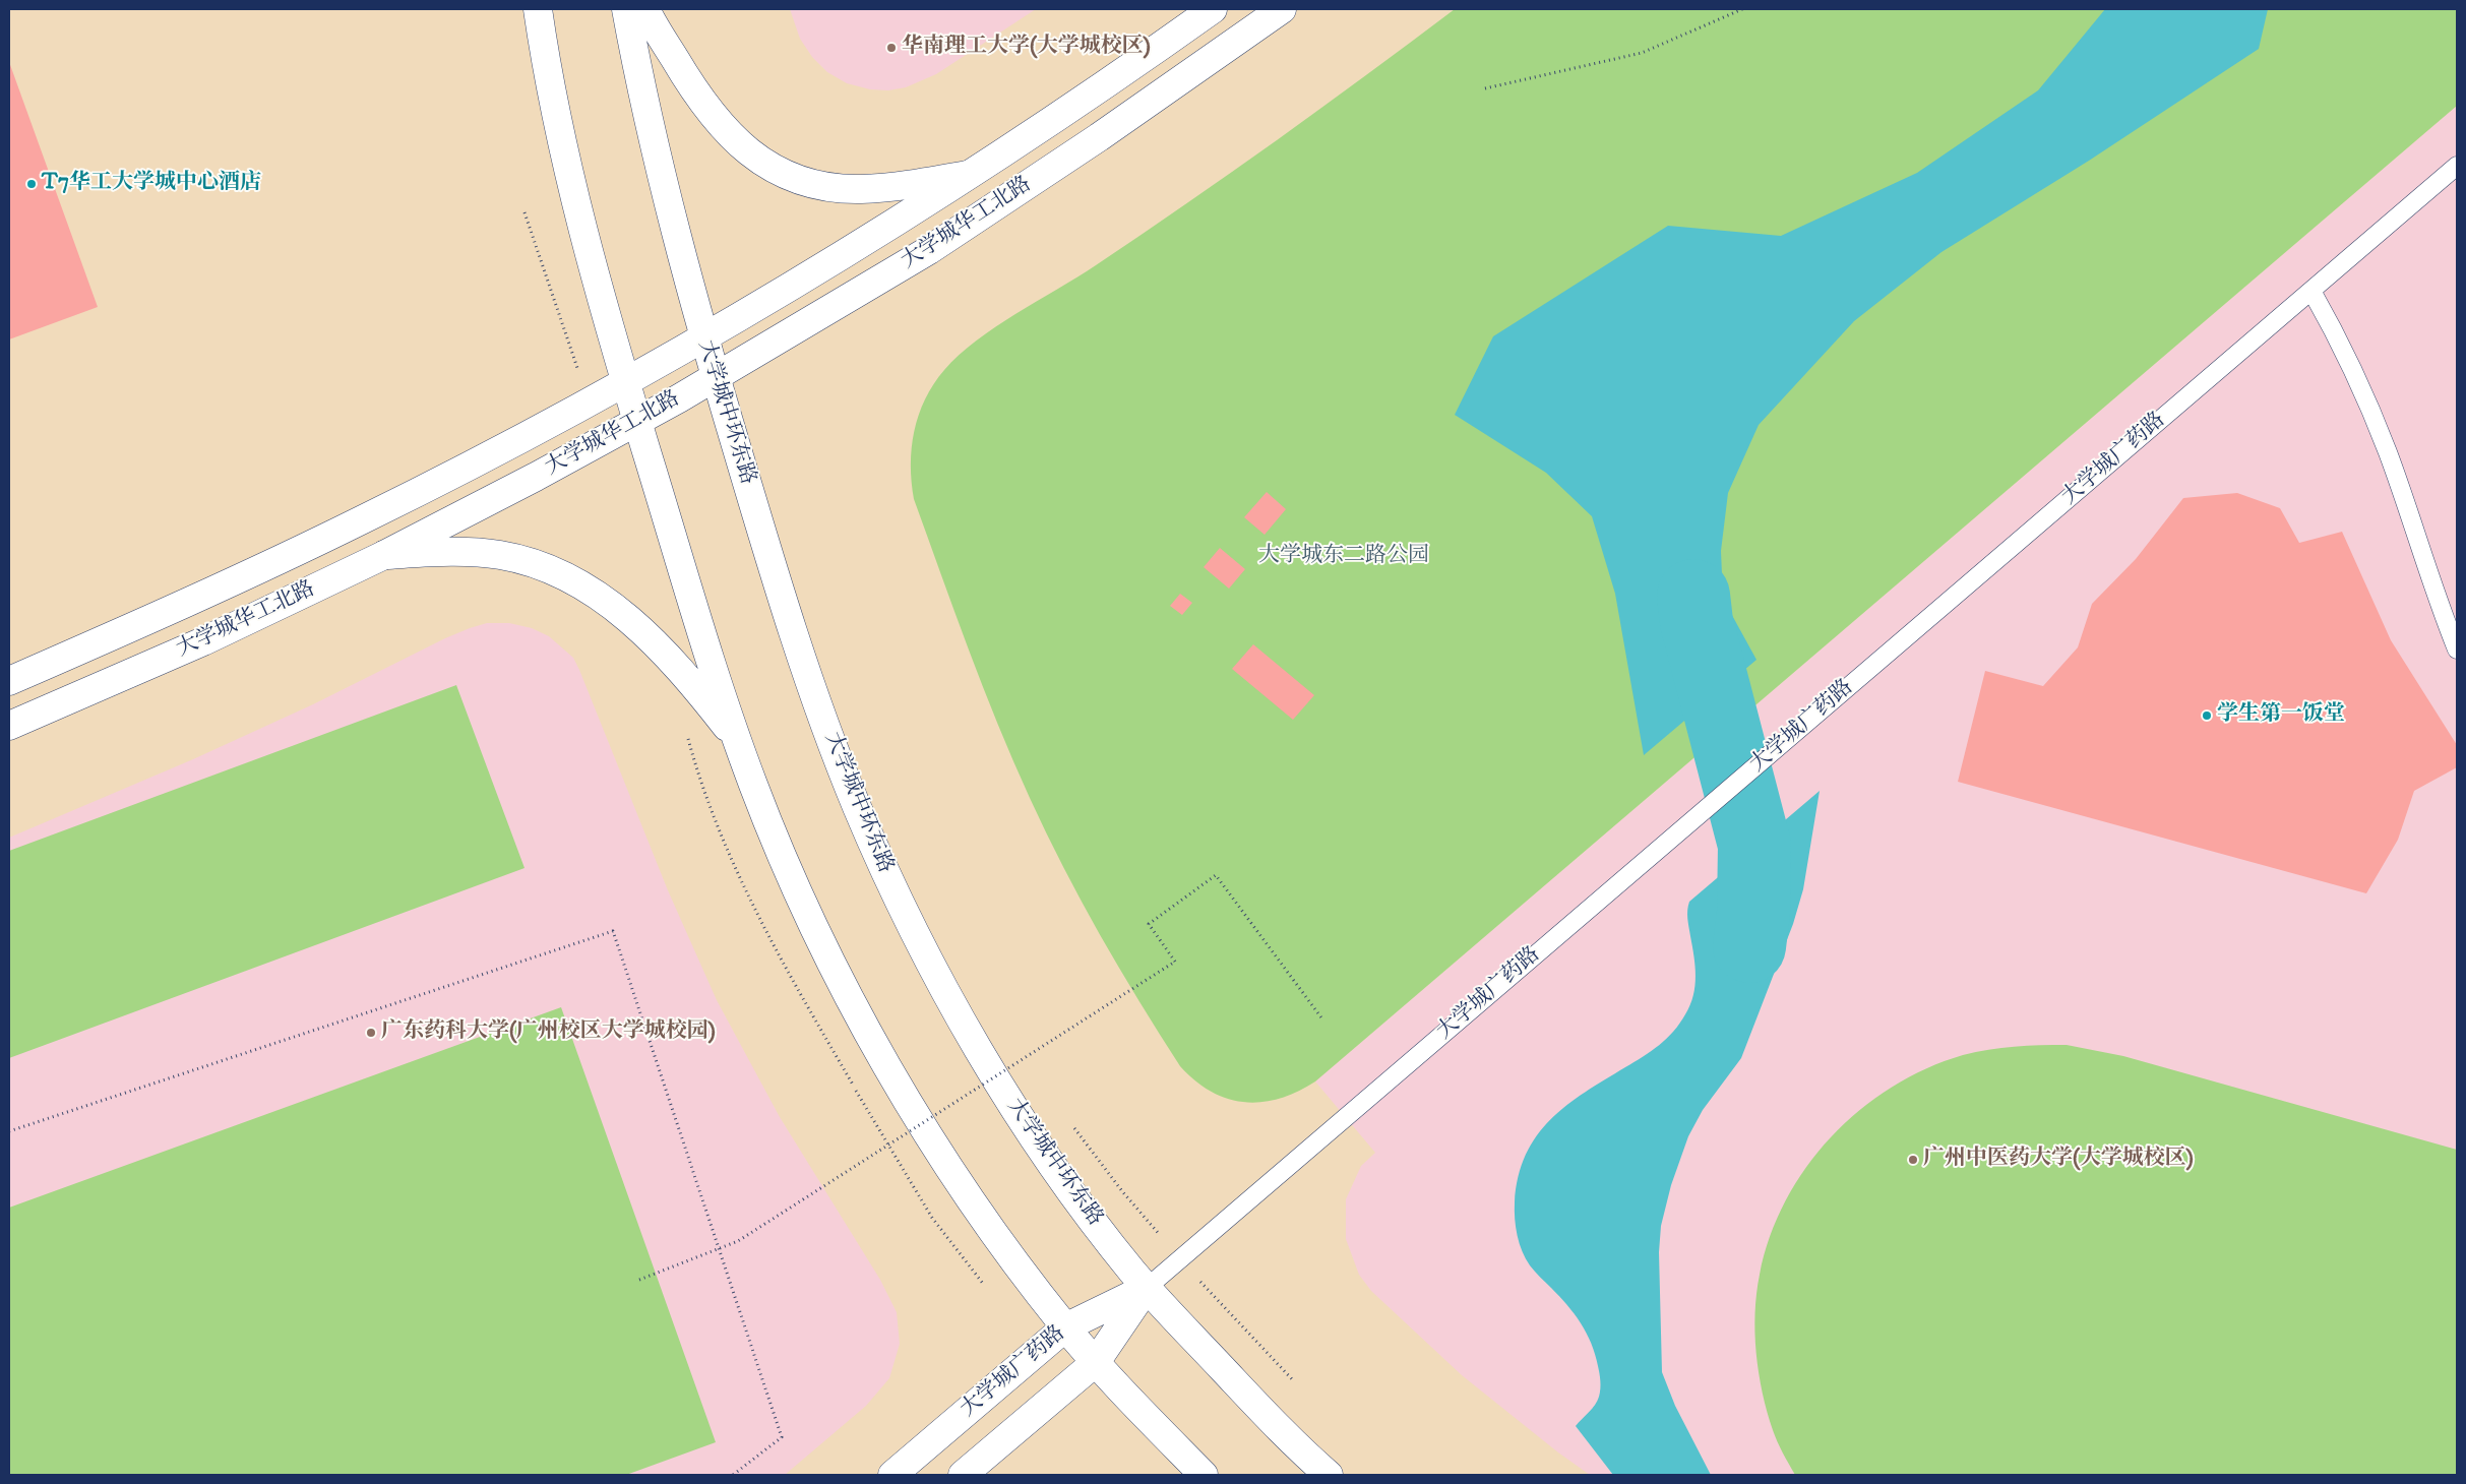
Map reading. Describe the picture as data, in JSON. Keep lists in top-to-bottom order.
{
  "streets": {
    "main road": ["大学城华工北路", "大学城中环东路", "大学城广药路"]
  },
  "crossings": [
    ["大学城华工北路", "大学城中环东路"],
    ["大学城中环东路", "大学城广药路"]
  ],
  "parks": ["大学城东二路公园"],
  "places": [
    "华南理工大学(大学城校区)",
    "T7华工大学城中心酒店",
    "学生第一饭堂",
    "广东药科大学(广州校区大学城校园)",
    "广州中医药大学(大学城校区)"
  ]
}
